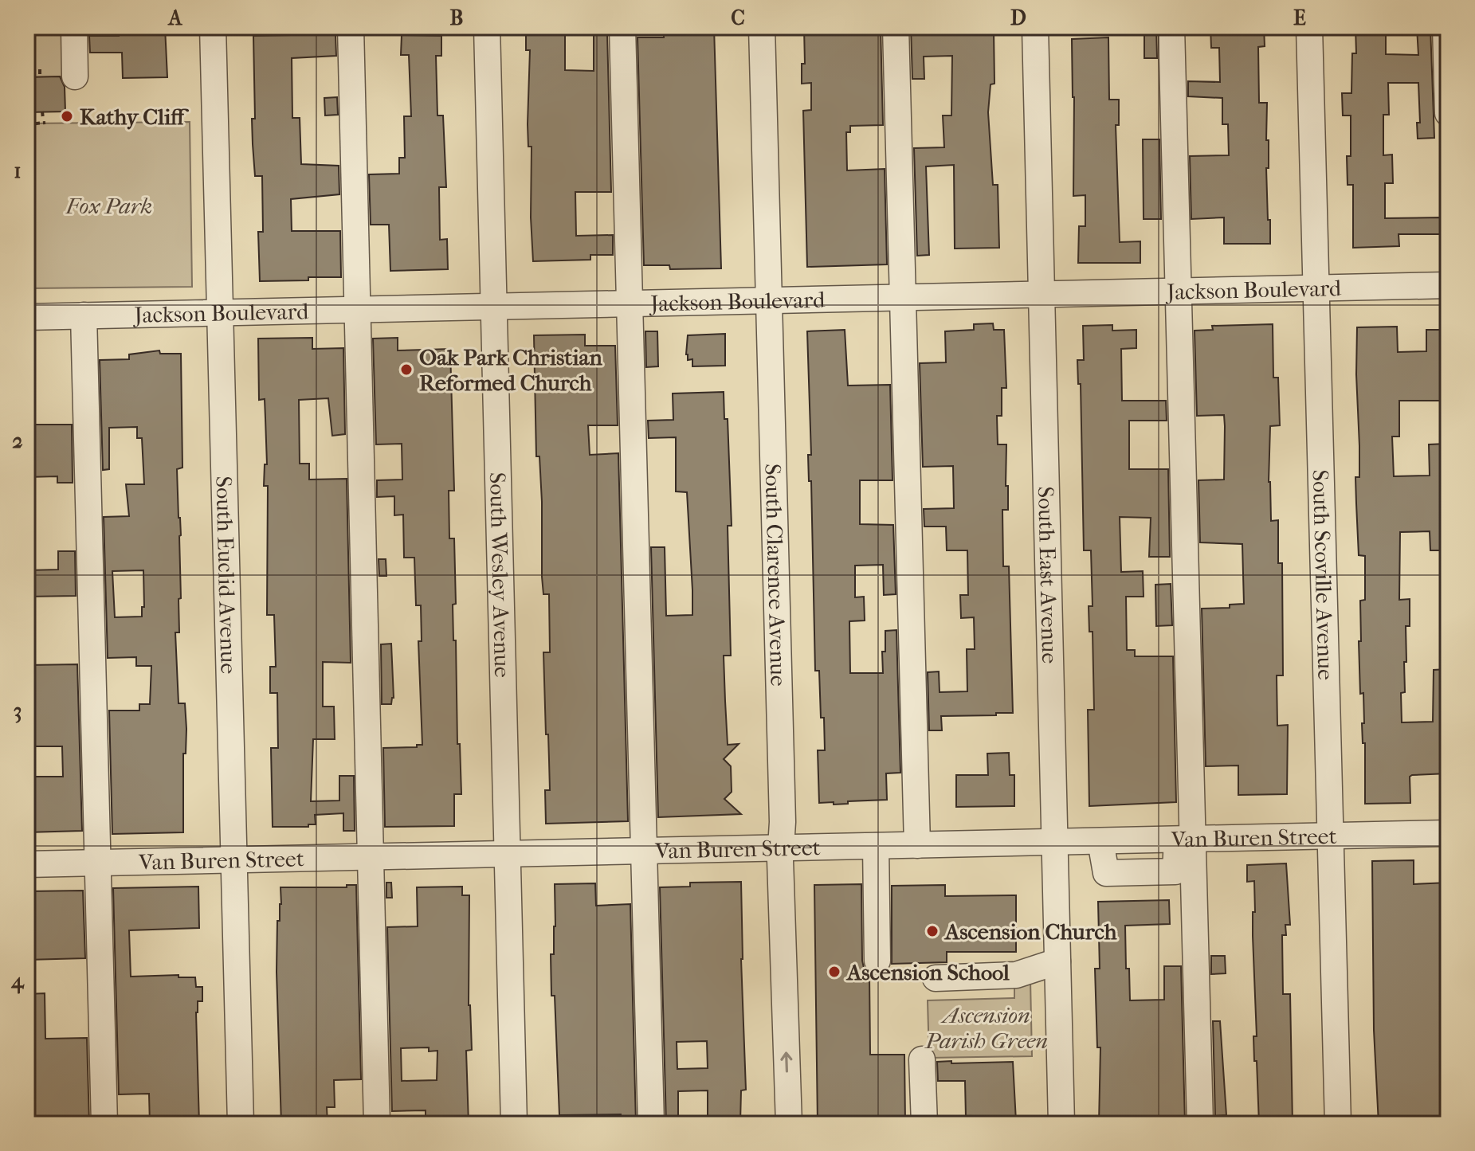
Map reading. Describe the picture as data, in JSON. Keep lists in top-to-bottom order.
{
  "streets": {
    "street": [
      "Jackson Boulevard",
      "South Scoville Avenue",
      "South Euclid Avenue",
      "South Wesley Avenue",
      "South Clarence Avenue",
      "South East Avenue",
      "Van Buren Street"
    ]
  },
  "crossings": [
    ["Jackson Boulevard", "South Scoville Avenue"],
    ["Jackson Boulevard", "South Euclid Avenue"],
    ["Jackson Boulevard", "South Wesley Avenue"],
    ["Jackson Boulevard", "South Clarence Avenue"],
    ["Jackson Boulevard", "South East Avenue"],
    ["South Scoville Avenue", "Van Buren Street"],
    ["South Euclid Avenue", "Van Buren Street"],
    ["South Wesley Avenue", "Van Buren Street"],
    ["South Clarence Avenue", "Van Buren Street"],
    ["South East Avenue", "Van Buren Street"]
  ],
  "parks": ["Fox Park", "Ascension Parish Green"],
  "places": [
    "Kathy Cliff",
    "Oak Park Christian Reformed Church",
    "Ascension Church",
    "Ascension School"
  ],
  "grid": {
    "columns": [
      "A",
      "B",
      "C",
      "D",
      "E"
    ],
    "rows": [
      "1",
      "2",
      "3",
      "4"
    ]
  }
}
